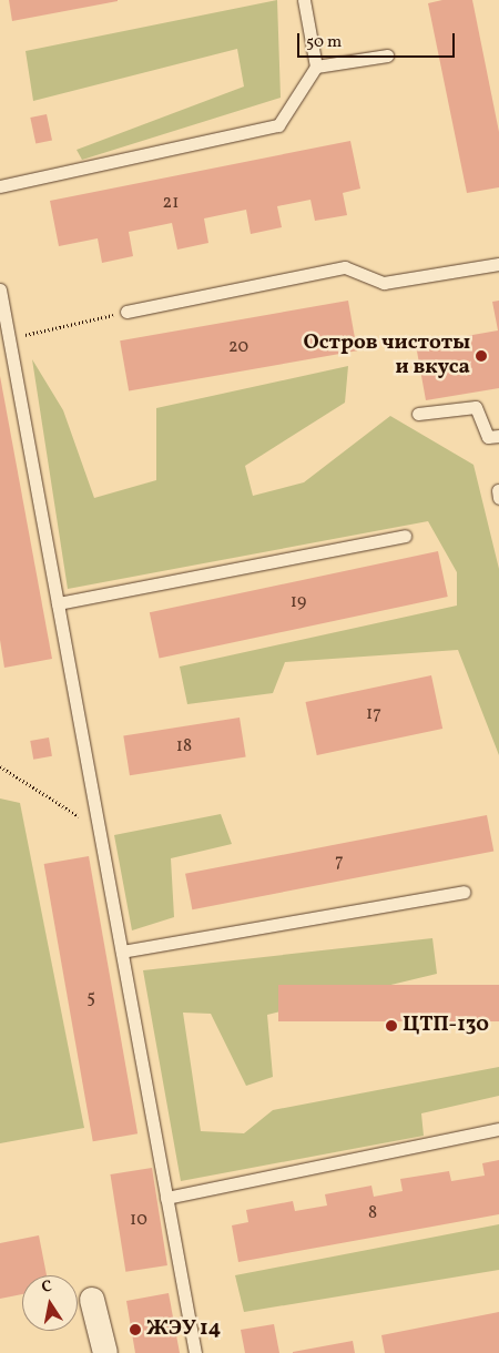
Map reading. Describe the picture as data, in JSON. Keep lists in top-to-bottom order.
{
  "places": ["Остров чистоты и вкуса", "ЦТП-130", "ЖЭУ 14"],
  "house_numbers": [
    "21",
    "20",
    "19",
    "17",
    "18",
    "7",
    "5",
    "8",
    "10"
  ],
  "scale_bar": "50 m",
  "north": "top"
}
